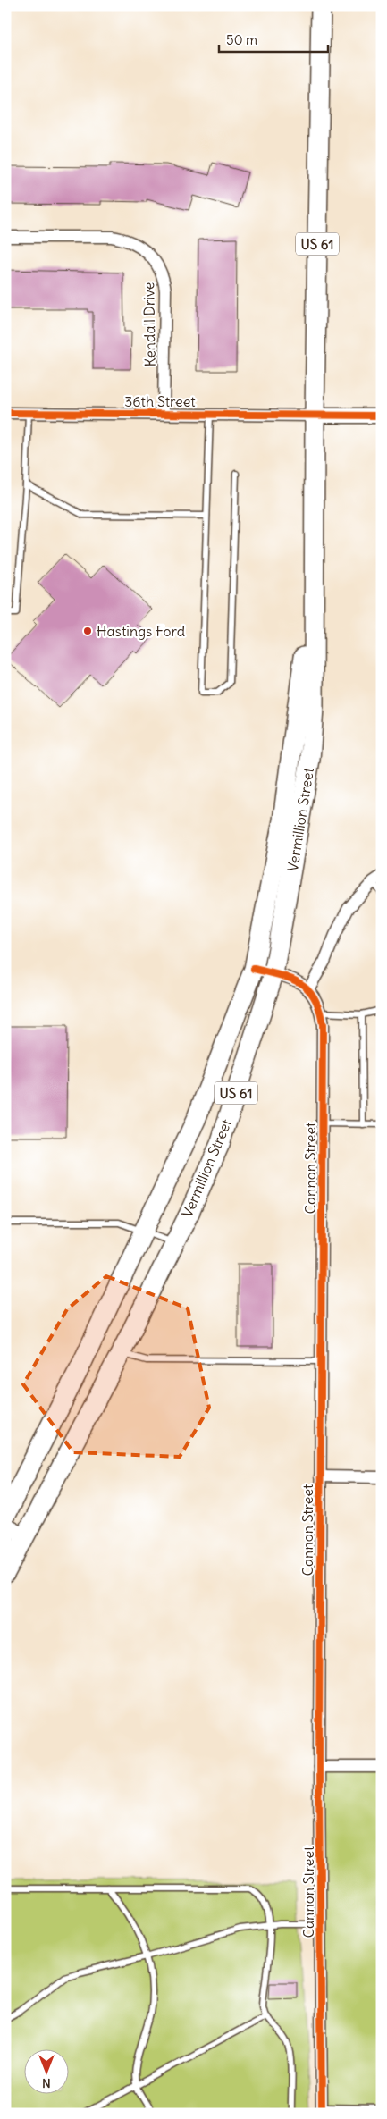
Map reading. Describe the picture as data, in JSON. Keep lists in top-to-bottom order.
{
  "streets": {
    "highway": ["US 61", "Vermillion Street"],
    "street": ["Kendall Drive", "36th Street", "Cannon Street"]
  },
  "crossings": [
    ["US 61", "36th Street"],
    ["US 61", "Vermillion Street"],
    ["Kendall Drive", "36th Street"],
    ["36th Street", "Vermillion Street"]
  ],
  "places": ["Hastings Ford"],
  "scale_bar": "50 m",
  "north": "bottom"
}
